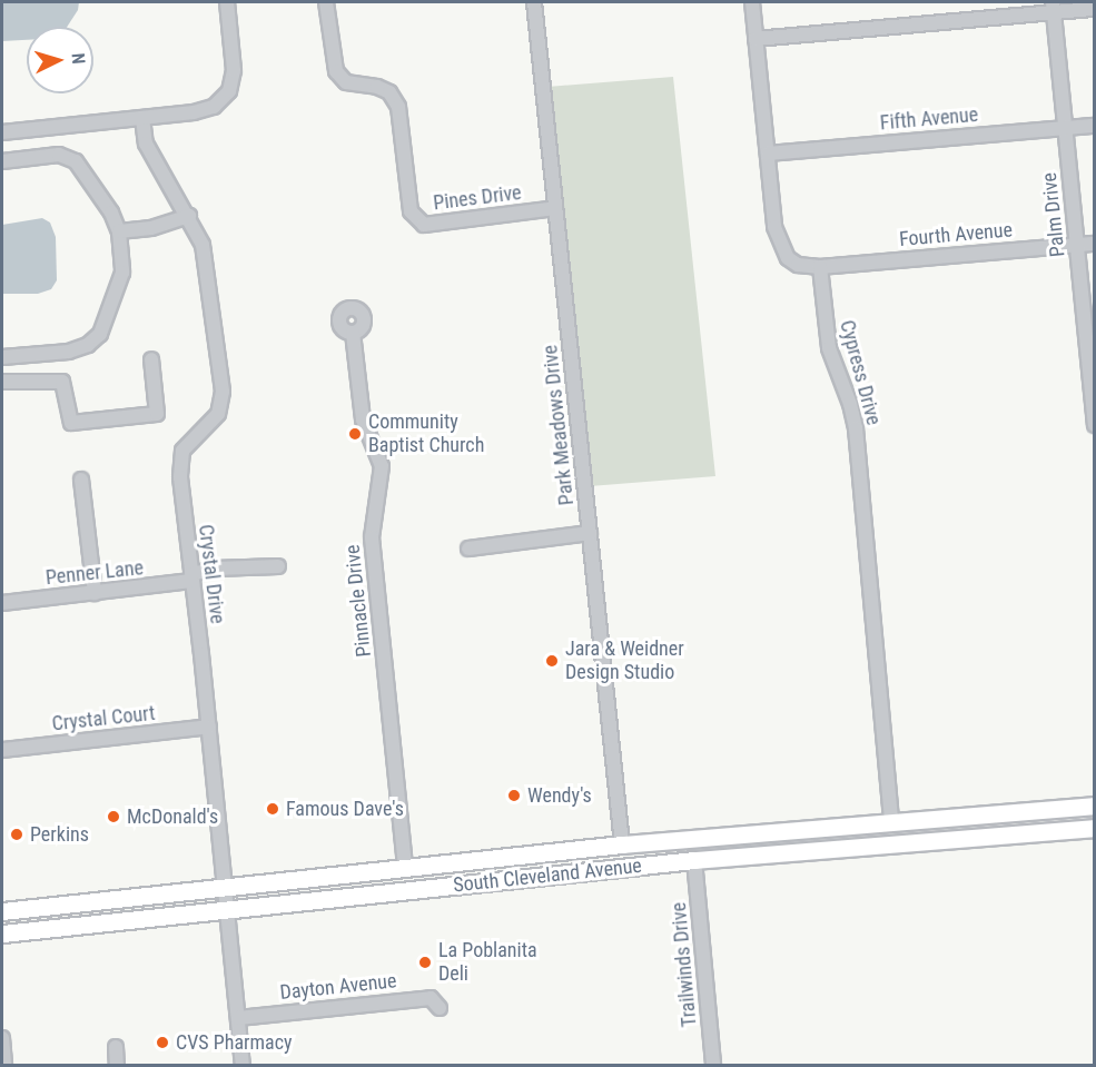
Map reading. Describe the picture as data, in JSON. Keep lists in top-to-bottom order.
{
  "streets": {
    "main road": ["South Cleveland Avenue"],
    "street": [
      "Fifth Avenue",
      "Pines Drive",
      "Palm Drive",
      "Fourth Avenue",
      "Cypress Drive",
      "Park Meadows Drive",
      "Penner Lane",
      "Crystal Drive",
      "Pinnacle Drive",
      "Crystal Court",
      "Trailwinds Drive",
      "Dayton Avenue"
    ]
  },
  "crossings": [
    ["Fifth Avenue", "Palm Drive"],
    ["Pines Drive", "Park Meadows Drive"],
    ["Palm Drive", "Fourth Avenue"],
    ["Fourth Avenue", "Cypress Drive"],
    ["Cypress Drive", "South Cleveland Avenue"],
    ["Park Meadows Drive", "South Cleveland Avenue"],
    ["Penner Lane", "Crystal Drive"],
    ["Crystal Drive", "Crystal Court"],
    ["Crystal Drive", "South Cleveland Avenue"],
    ["Crystal Drive", "Dayton Avenue"],
    ["Pinnacle Drive", "South Cleveland Avenue"],
    ["South Cleveland Avenue", "Trailwinds Drive"]
  ],
  "places": [
    "Community Baptist Church",
    "Jara & Weidner Design Studio",
    "Wendy's",
    "Famous Dave's",
    "McDonald's",
    "Perkins",
    "La Poblanita Deli",
    "CVS Pharmacy"
  ],
  "north": "right"
}
